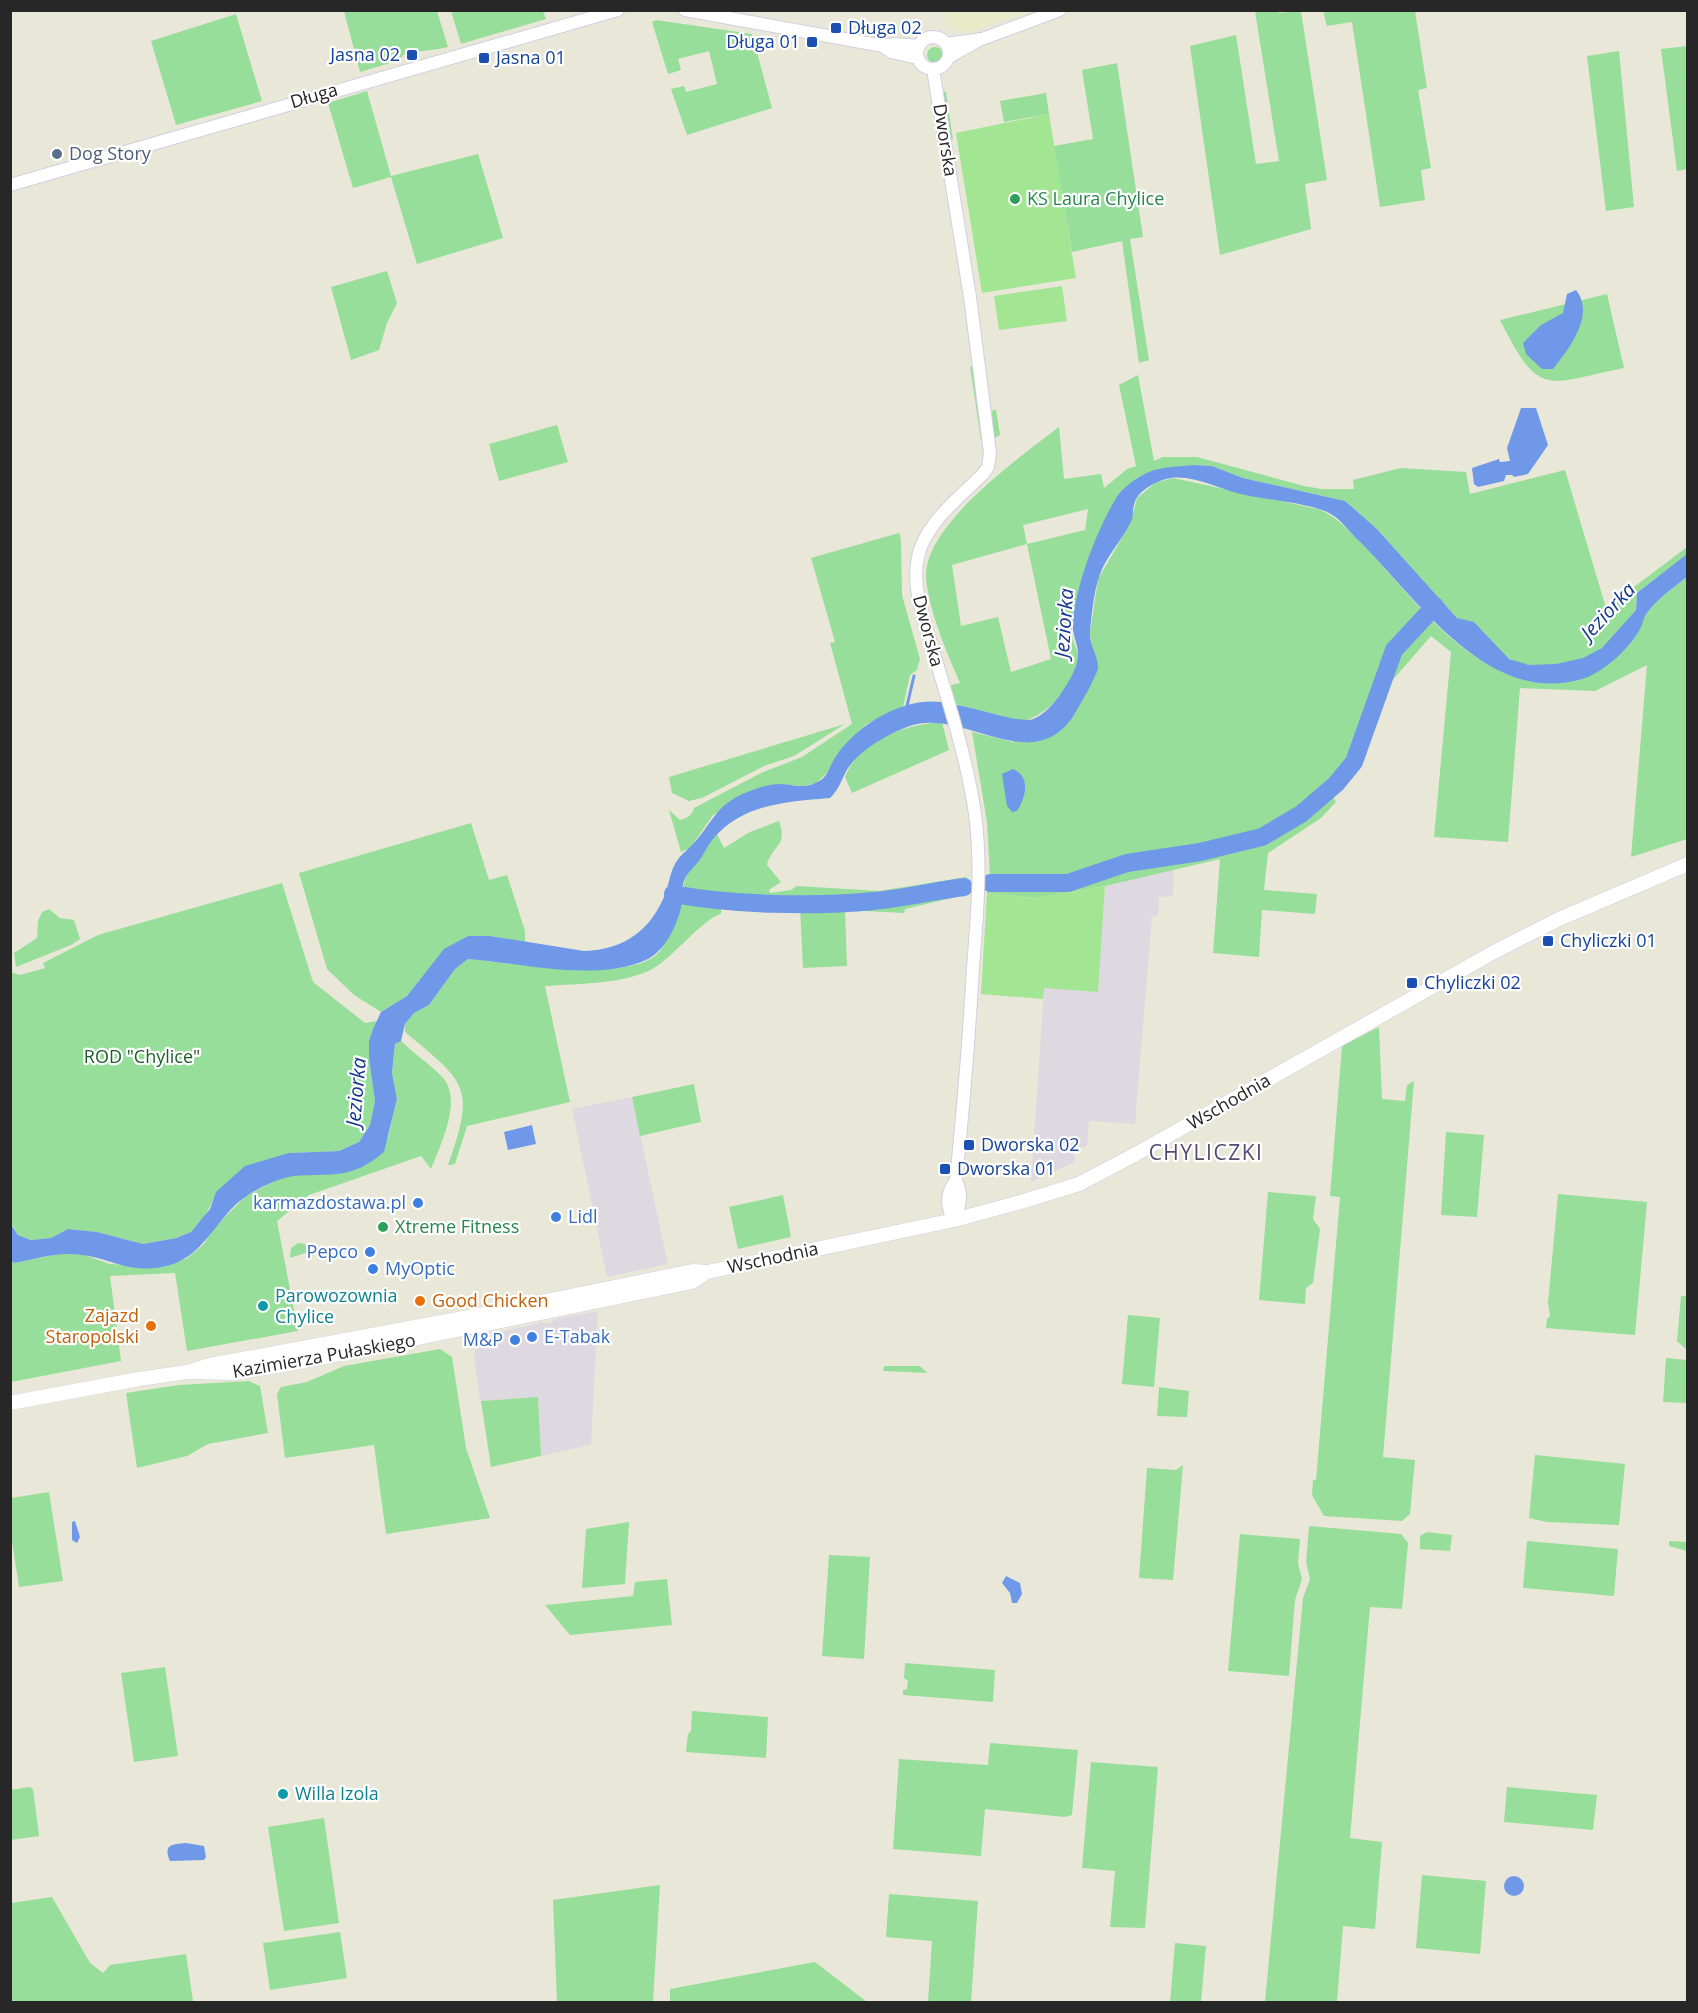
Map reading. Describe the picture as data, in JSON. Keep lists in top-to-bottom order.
{
  "streets": {
    "main road": ["Wschodnia", "Kazimierza Pułaskiego"],
    "street": ["Długa", "Dworska"]
  },
  "crossings": [
    ["Dworska", "Wschodnia"],
    ["Wschodnia", "Kazimierza Pułaskiego"]
  ],
  "districts": ["CHYLICZKI"],
  "water": ["Jeziorka"],
  "parks": ["ROD \"Chylice\""],
  "places": {
    "transit": [
      "Długa 02",
      "Długa 01",
      "Jasna 02",
      "Jasna 01",
      "Chyliczki 01",
      "Chyliczki 02",
      "Dworska 02",
      "Dworska 01"
    ],
    "other": [
      "Dog Story",
      "KS Laura Chylice",
      "karmazdostawa.pl",
      "Lidl",
      "Xtreme Fitness",
      "Pepco",
      "MyOptic",
      "Good Chicken",
      "Parowozownia Chylice",
      "Zajazd Staropolski",
      "E-Tabak",
      "M&P",
      "Willa Izola"
    ]
  }
}
